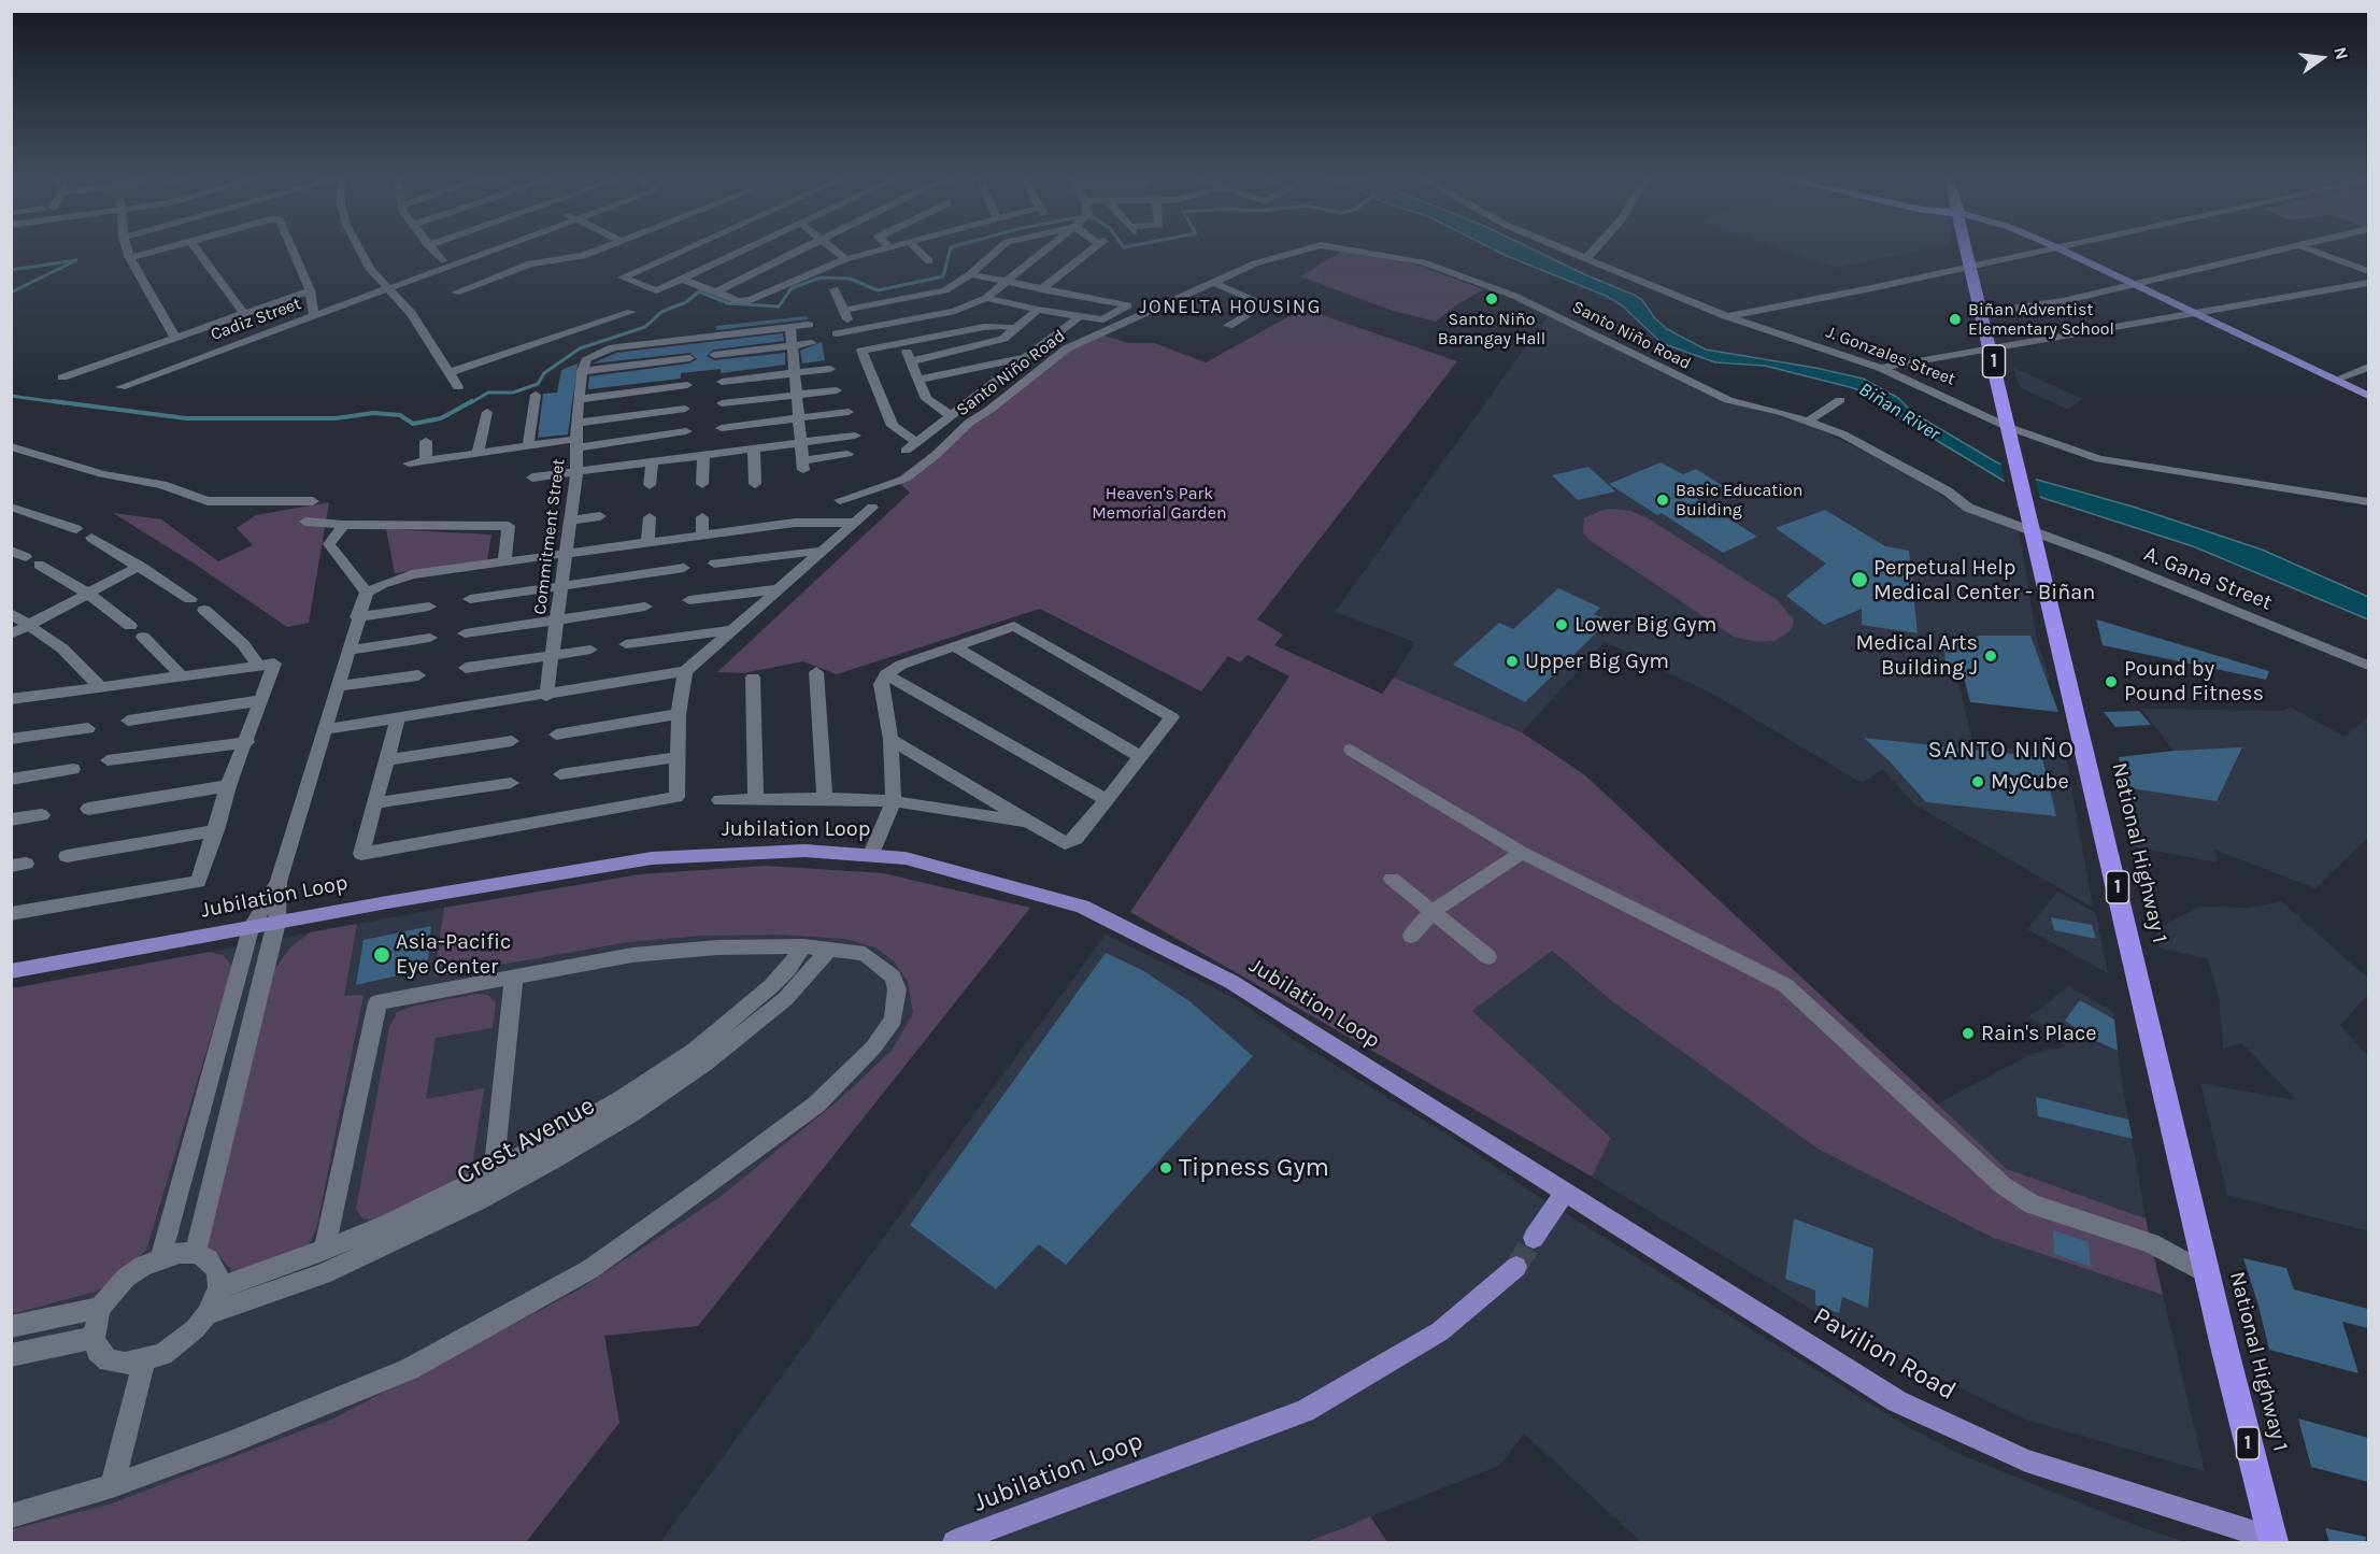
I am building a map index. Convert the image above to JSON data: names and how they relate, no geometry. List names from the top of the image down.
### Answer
{
  "streets": {
    "highway": ["1", "National Highway 1"],
    "main road": ["Jubilation Loop", "Pavilion Road"],
    "street": [
      "Cadiz Street",
      "Santo Niño Road",
      "J. Gonzales Street",
      "Commitment Street",
      "A. Gana Street",
      "Crest Avenue"
    ]
  },
  "crossings": [
    ["Santo Niño Road", "A. Gana Street"],
    ["Santo Niño Road", "National Highway 1"],
    ["J. Gonzales Street", "National Highway 1"],
    ["A. Gana Street", "National Highway 1"],
    ["Jubilation Loop", "Pavilion Road"],
    ["National Highway 1", "Pavilion Road"]
  ],
  "districts": ["JONELTA HOUSING", "SANTO NIÑO"],
  "water": ["Biñan River"],
  "parks": ["Heaven's Park Memorial Garden"],
  "places": [
    "Santo Niño Barangay Hall",
    "Biñan Adventist Elementary School",
    "Basic Education Building",
    "Perpetual Help Medical Center - Biñan",
    "Lower Big Gym",
    "Medical Arts Building J",
    "Upper Big Gym",
    "Pound by Pound Fitness",
    "MyCube",
    "Asia-Pacific Eye Center",
    "Rain's Place",
    "Tipness Gym"
  ],
  "north": "right"
}
